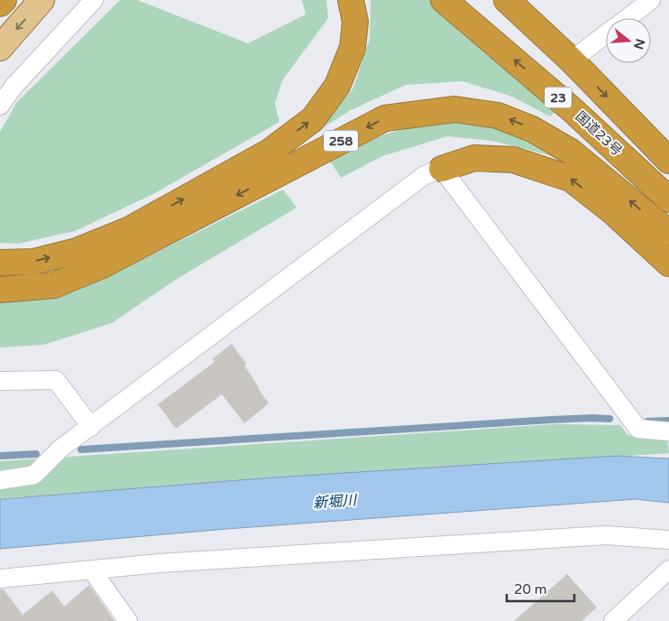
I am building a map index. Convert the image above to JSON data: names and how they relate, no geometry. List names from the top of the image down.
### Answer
{
  "streets": {
    "highway": ["23", "国道23号", "258"]
  },
  "water": ["新堀川"],
  "scale_bar": "20 m",
  "north": "right"
}
